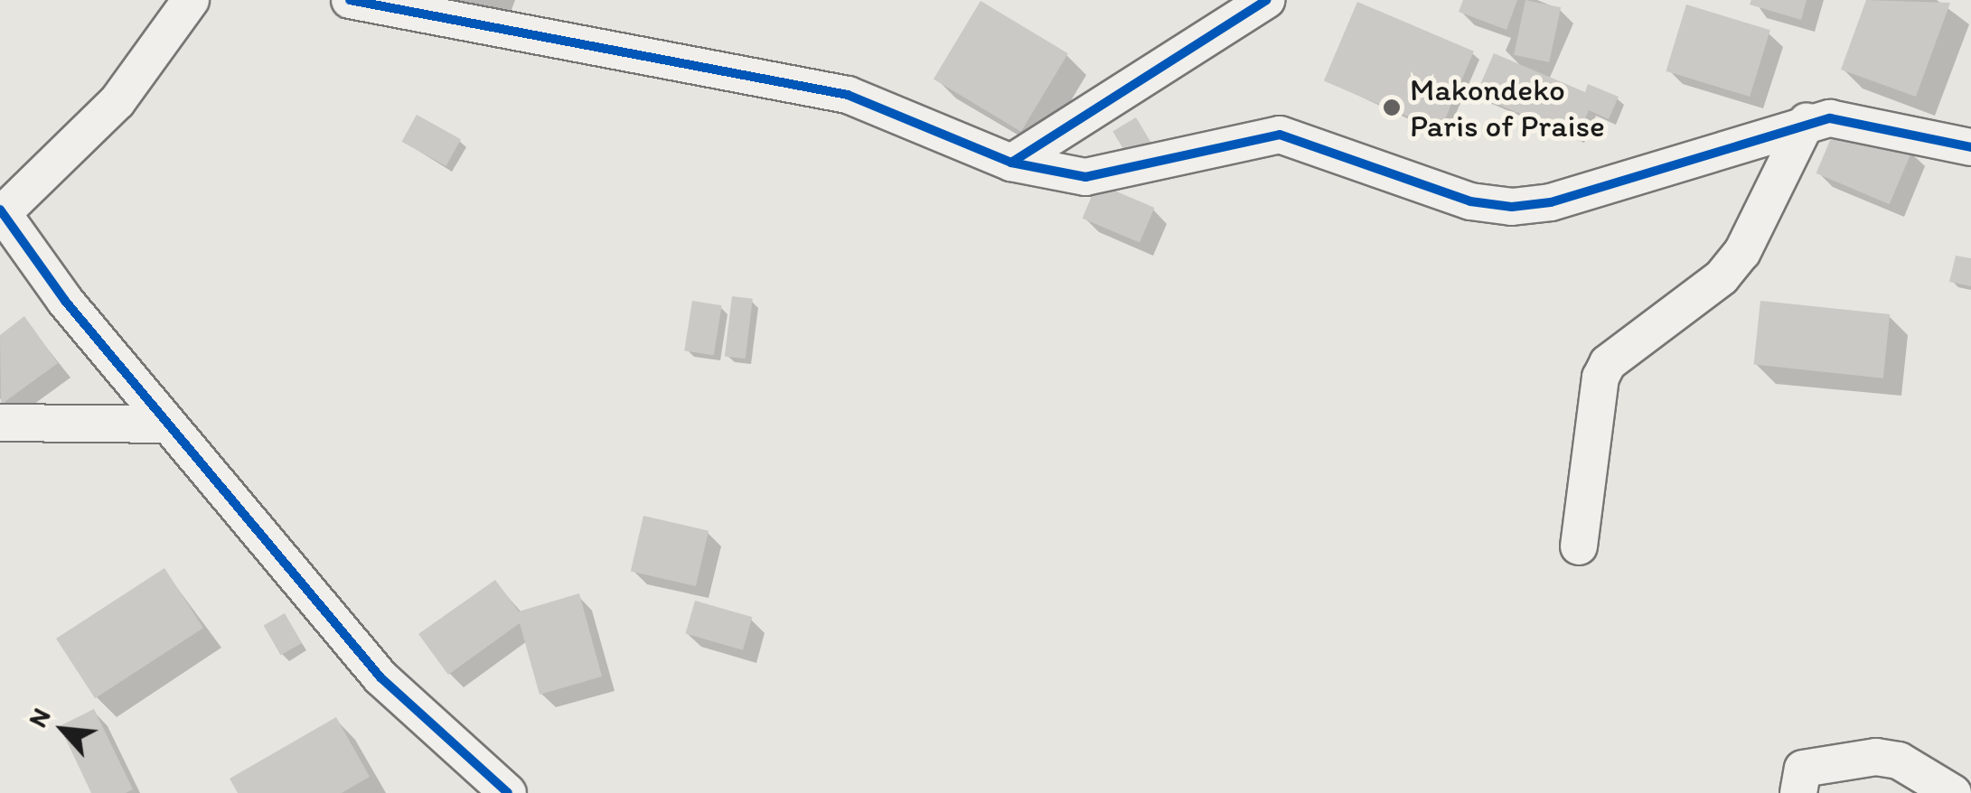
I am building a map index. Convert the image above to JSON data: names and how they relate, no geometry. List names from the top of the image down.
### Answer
{
  "places": ["Makondeko Paris of Praise"],
  "north": "top left"
}
